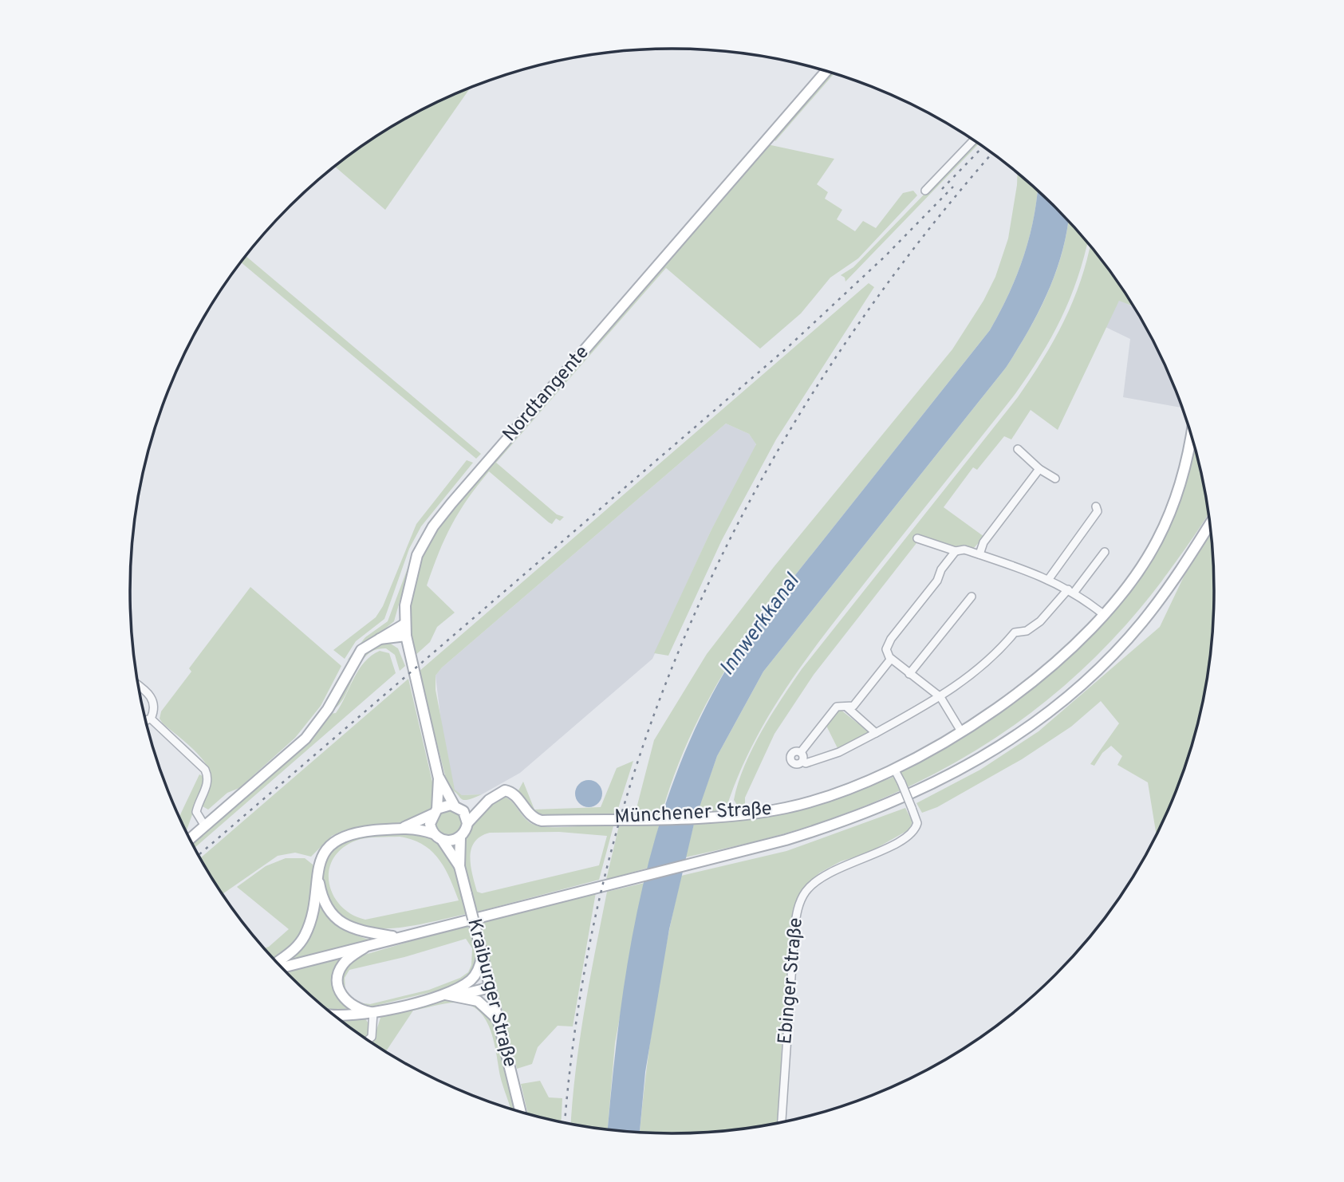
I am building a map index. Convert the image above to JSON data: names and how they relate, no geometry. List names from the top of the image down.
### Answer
{
  "streets": {
    "main road": ["Nordtangente", "Münchener Straße", "Kraiburger Straße"],
    "street": ["Ebinger Straße"]
  },
  "crossings": [
    ["Nordtangente", "Münchener Straße"],
    ["Nordtangente", "Kraiburger Straße"],
    ["Münchener Straße", "Ebinger Straße"],
    ["Münchener Straße", "Kraiburger Straße"]
  ],
  "water": ["Innwerkkanal"]
}
